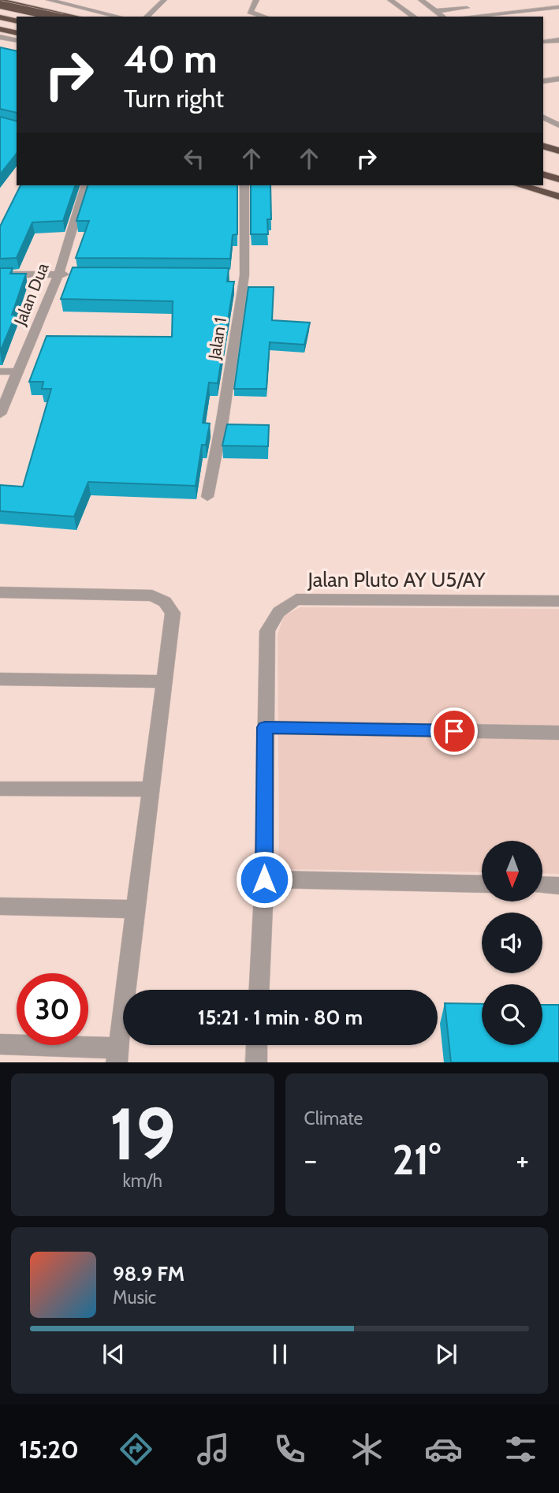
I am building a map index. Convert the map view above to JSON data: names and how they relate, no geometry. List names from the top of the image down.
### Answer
{
  "streets": {
    "street": ["Jalan Dua", "Jalan 1", "Jalan Pluto AY U5/AY"]
  },
  "north": "bottom",
  "page": {
    "turn": ["40 m", "Turn right"],
    "limit": "30",
    "trip": "15:21 · 1 min · 80 m",
    "tile": [
      ["19", "km/h"],
      "Climate"
    ],
    "heat": ["−", "21°", "+"],
    "song": ["98.9 FM", "Music"],
    "tabs": "15:20"
  }
}
